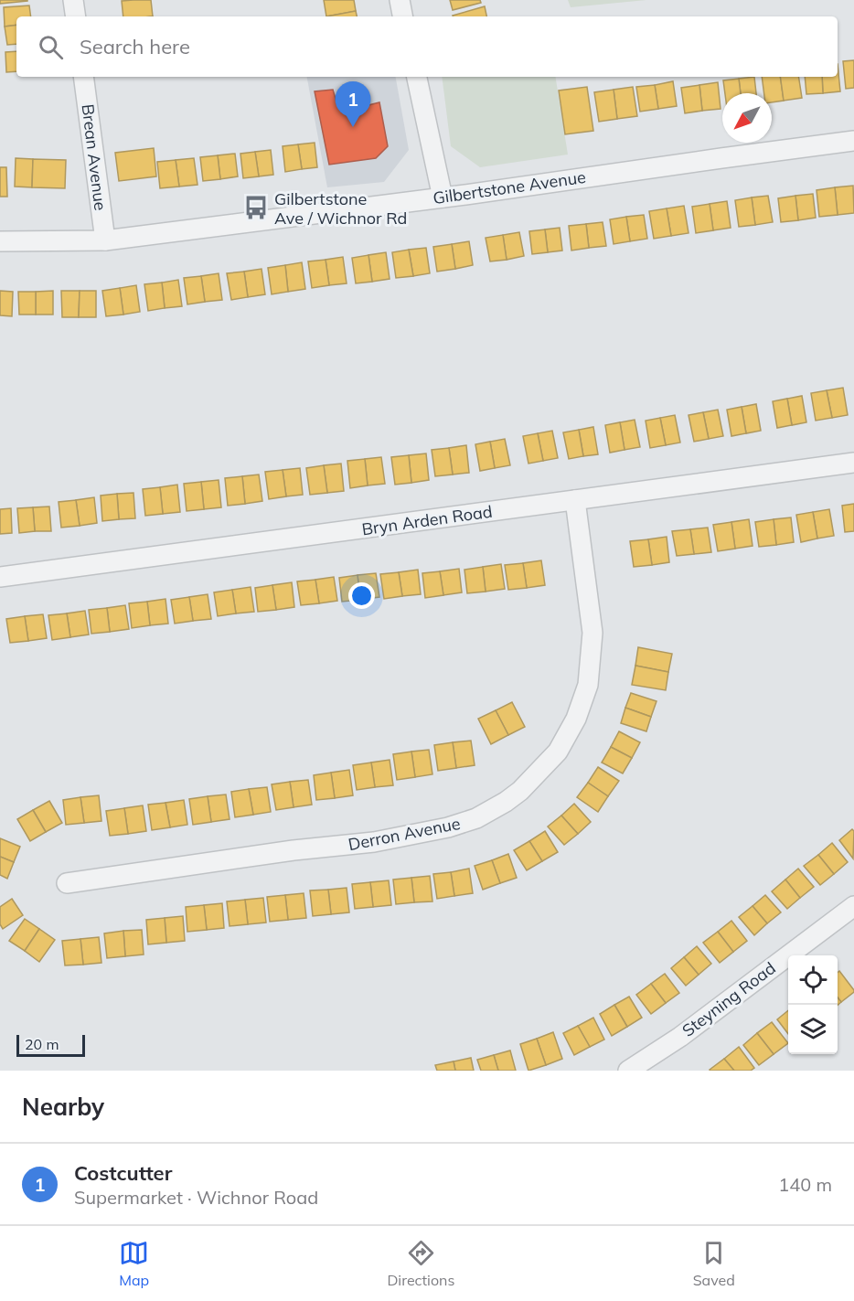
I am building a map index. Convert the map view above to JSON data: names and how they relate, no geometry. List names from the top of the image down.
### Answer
{
  "streets": {
    "street": [
      "Brean Avenue",
      "Gilbertstone Avenue",
      "Bryn Arden Road",
      "Derron Avenue",
      "Steyning Road"
    ]
  },
  "crossings": [
    ["Brean Avenue", "Gilbertstone Avenue"],
    ["Bryn Arden Road", "Derron Avenue"]
  ],
  "places": {
    "bus stop": ["Gilbertstone Ave / Wichnor Rd"]
  },
  "scale_bar": "20 m",
  "north": "bottom left",
  "page": {
    "search": "Search here",
    "pins": "1",
    "scale": "20 m",
    "heading": "Nearby",
    "list": [
      {
        "mark": "1",
        "name": "Costcutter",
        "note": "Supermarket · Wichnor Road",
        "value": "140 m"
      }
    ],
    "nav": ["Map", "Directions", "Saved"]
  }
}
